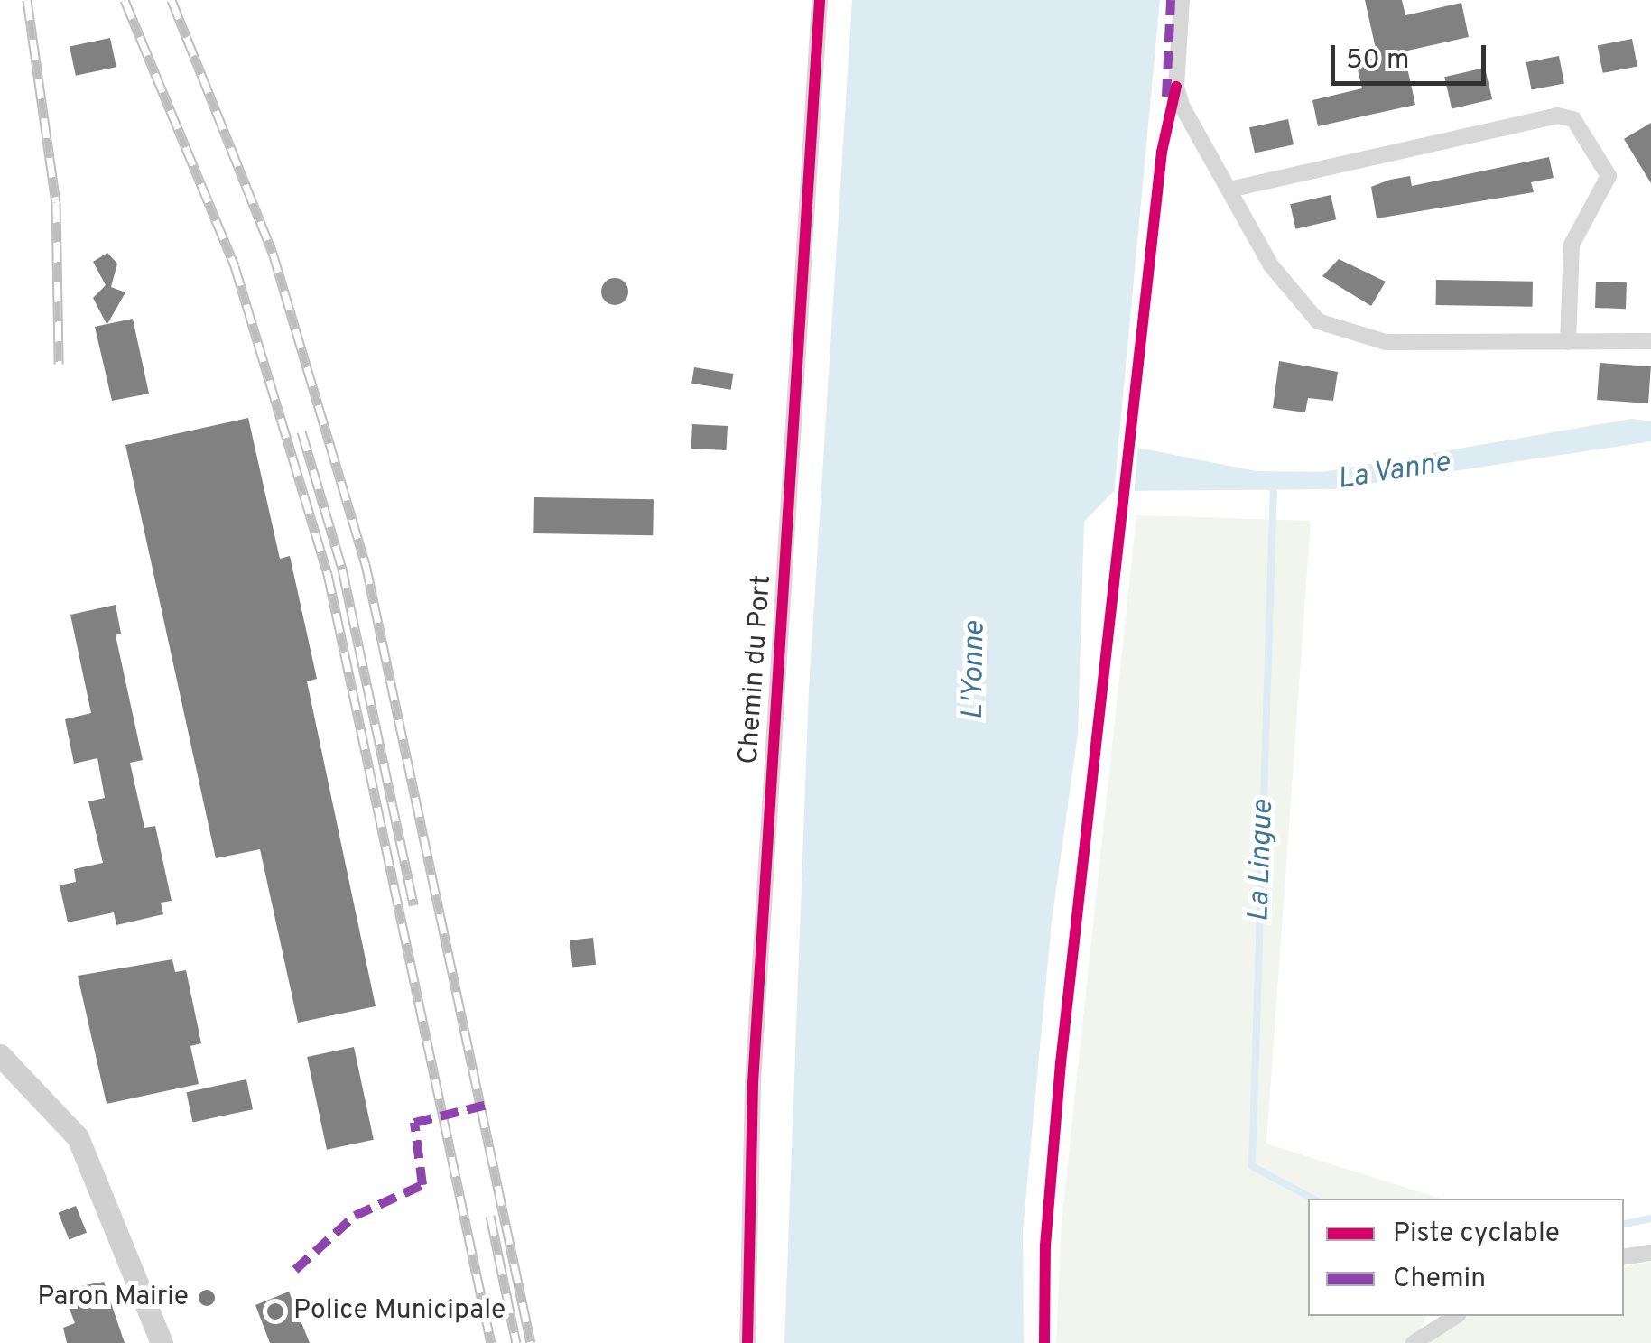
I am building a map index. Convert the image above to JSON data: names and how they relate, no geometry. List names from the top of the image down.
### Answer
{
  "streets": {
    "street": ["Chemin du Port"]
  },
  "water": ["La Vanne", "L'Yonne", "La Lingue"],
  "places": ["Paron Mairie", "Police Municipale"],
  "legend": ["Piste cyclable", "Chemin"],
  "scale_bar": "50 m"
}
